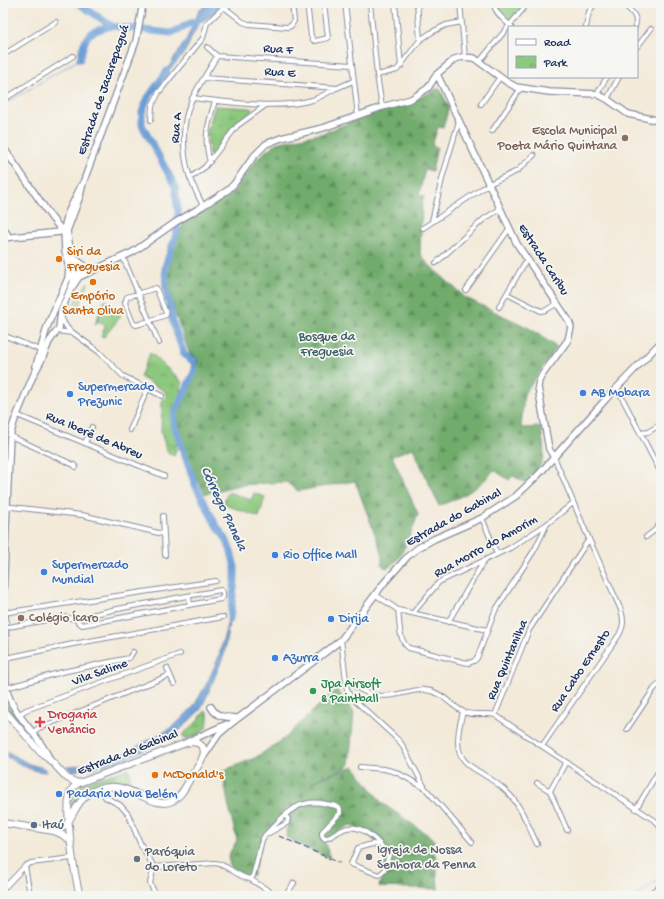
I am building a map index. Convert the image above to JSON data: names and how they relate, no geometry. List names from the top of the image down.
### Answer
{
  "streets": {
    "main road": ["Estrada de Jacarepaguá", "Estrada Caribu", "Estrada do Gabinal"],
    "street": [
      "Rua F",
      "Rua E",
      "Rua A",
      "Rua Iberê de Abreu",
      "Rua Morro do Amorim",
      "Rua Quintanilha",
      "Rua Cabo Ernesto",
      "Vila Salime"
    ]
  },
  "crossings": [
    ["Rua F", "Rua A"],
    ["Rua E", "Rua A"],
    ["Estrada de Jacarepaguá", "Rua Iberê de Abreu"],
    ["Estrada Caribu", "Estrada do Gabinal"],
    ["Rua Quintanilha", "Rua Cabo Ernesto"]
  ],
  "water": ["Córrego Panela"],
  "parks": ["Bosque da Freguesia"],
  "places": {
    "other": [
      "Escola Municipal Poeta Mário Quintana",
      "Siri da Freguesia",
      "Empório Santa Oliva",
      "AB Mobara",
      "Supermercado Prezunic",
      "Rio Office Mall",
      "Supermercado Mundial",
      "Colégio Ícaro",
      "Dirija",
      "Azurra",
      "Jpa Airsoft & Paintball",
      "McDonald's",
      "Padaria Nova Belém",
      "Itaú",
      "Igreja de Nossa Senhora da Penna",
      "Paróquia do Loreto"
    ],
    "health": ["Drogaria Venâncio"]
  },
  "legend": ["Road", "Park"]
}
